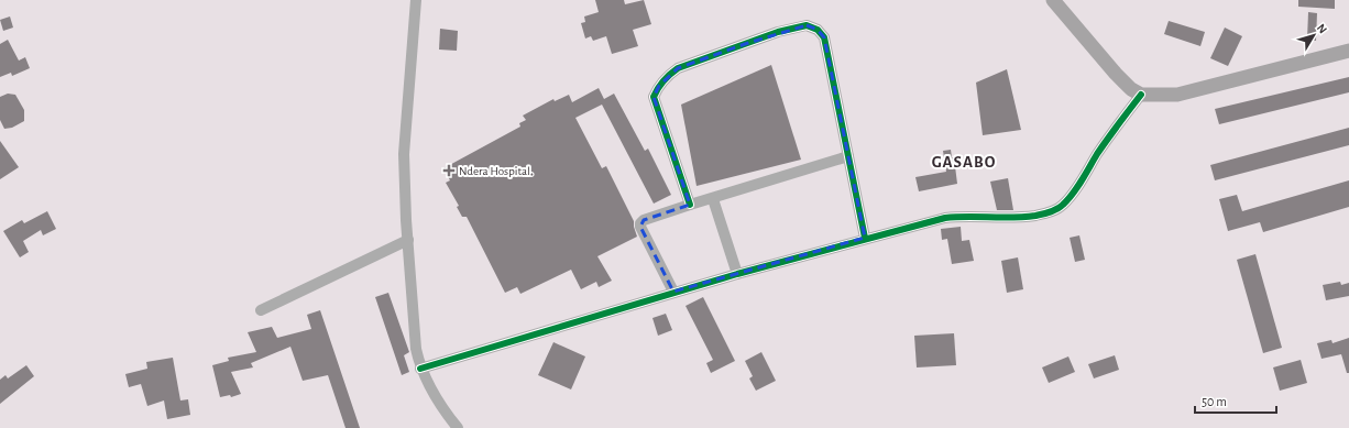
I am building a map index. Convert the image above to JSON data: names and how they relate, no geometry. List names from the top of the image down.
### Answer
{
  "districts": ["GASABO"],
  "places": {
    "health": ["Ndera Hospital."]
  },
  "scale_bar": "50 m",
  "north": "top right"
}
